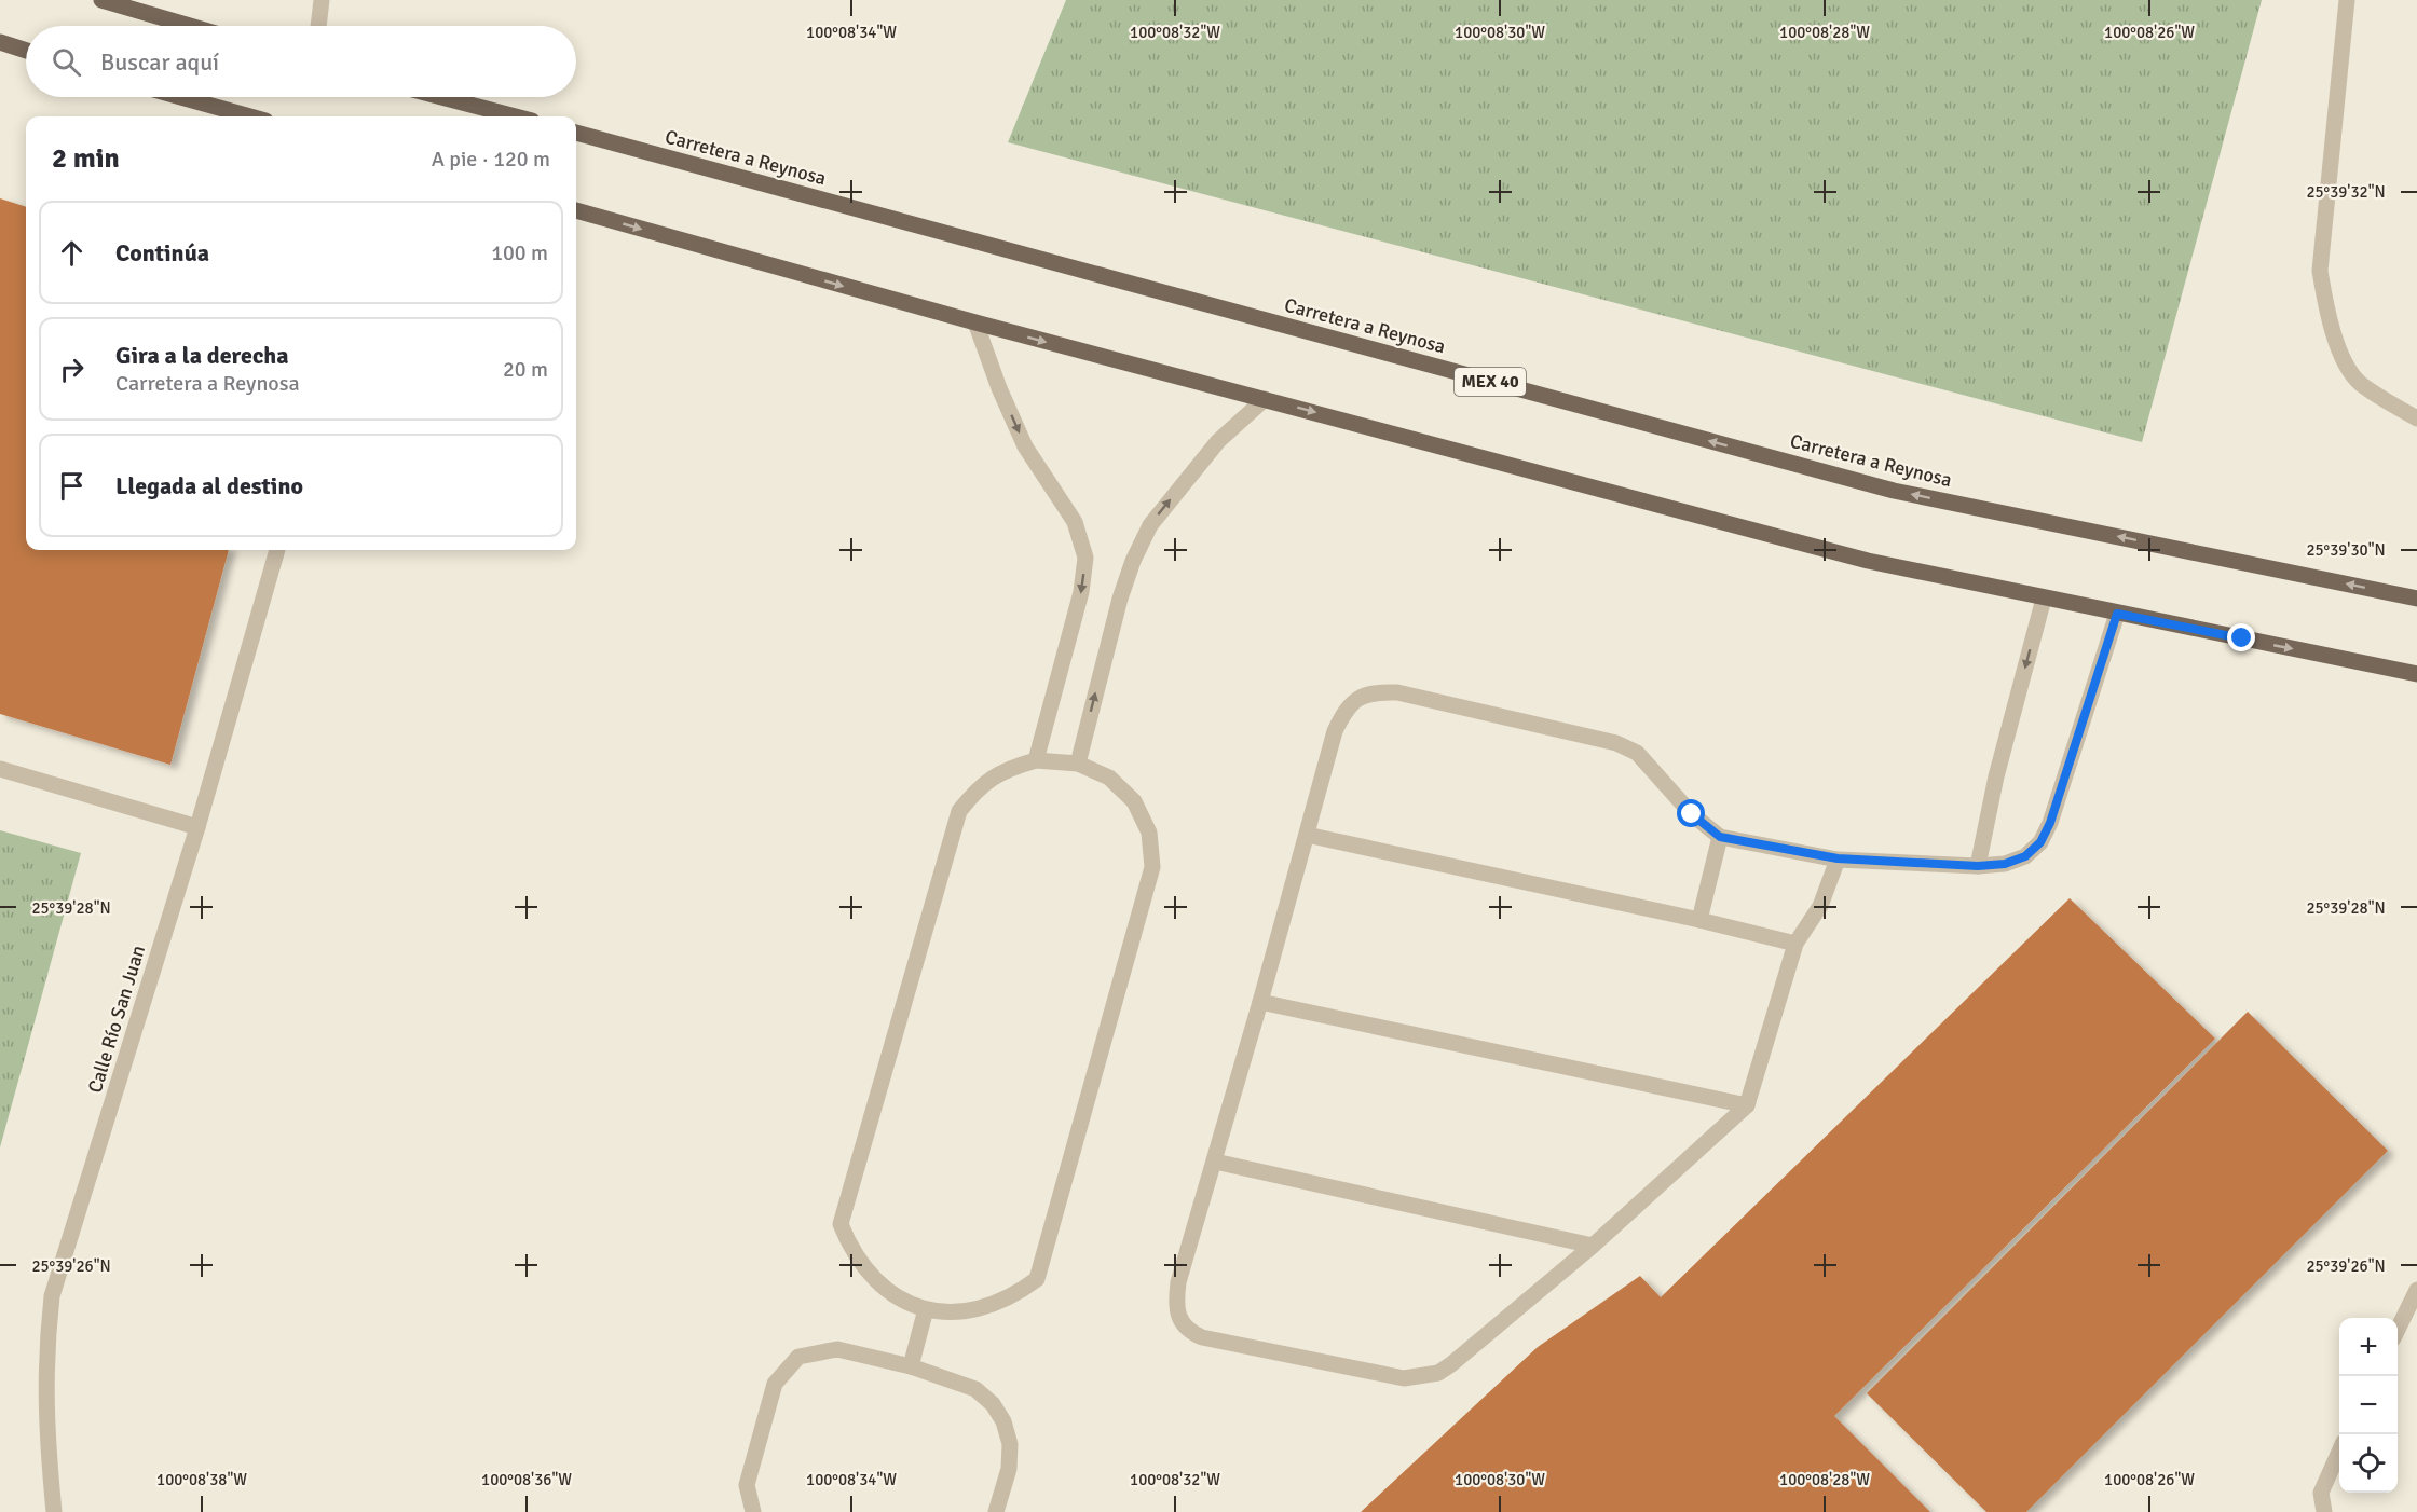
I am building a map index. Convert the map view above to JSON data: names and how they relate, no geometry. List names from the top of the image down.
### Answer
{
  "streets": {
    "main road": ["Carretera a Reynosa", "MEX 40"],
    "street": ["Calle Río San Juan"]
  },
  "page": {
    "search": "Buscar aquí",
    "heading": ["2 min", "A pie · 120 m"],
    "list": [
      ["Continúa", "100 m"],
      ["Gira a la derecha", "Carretera a Reynosa", "20 m"],
      "Llegada al destino"
    ],
    "map_buttons": ["+", "−"]
  },
  "coordinates": [
    "100°08'34\"W",
    "100°08'32\"W",
    "100°08'30\"W",
    "100°08'28\"W",
    "100°08'26\"W",
    "25°39'32\"N",
    "25°39'30\"N",
    "25°39'28\"N",
    "25°39'26\"N",
    "100°08'38\"W",
    "100°08'36\"W"
  ]
}
